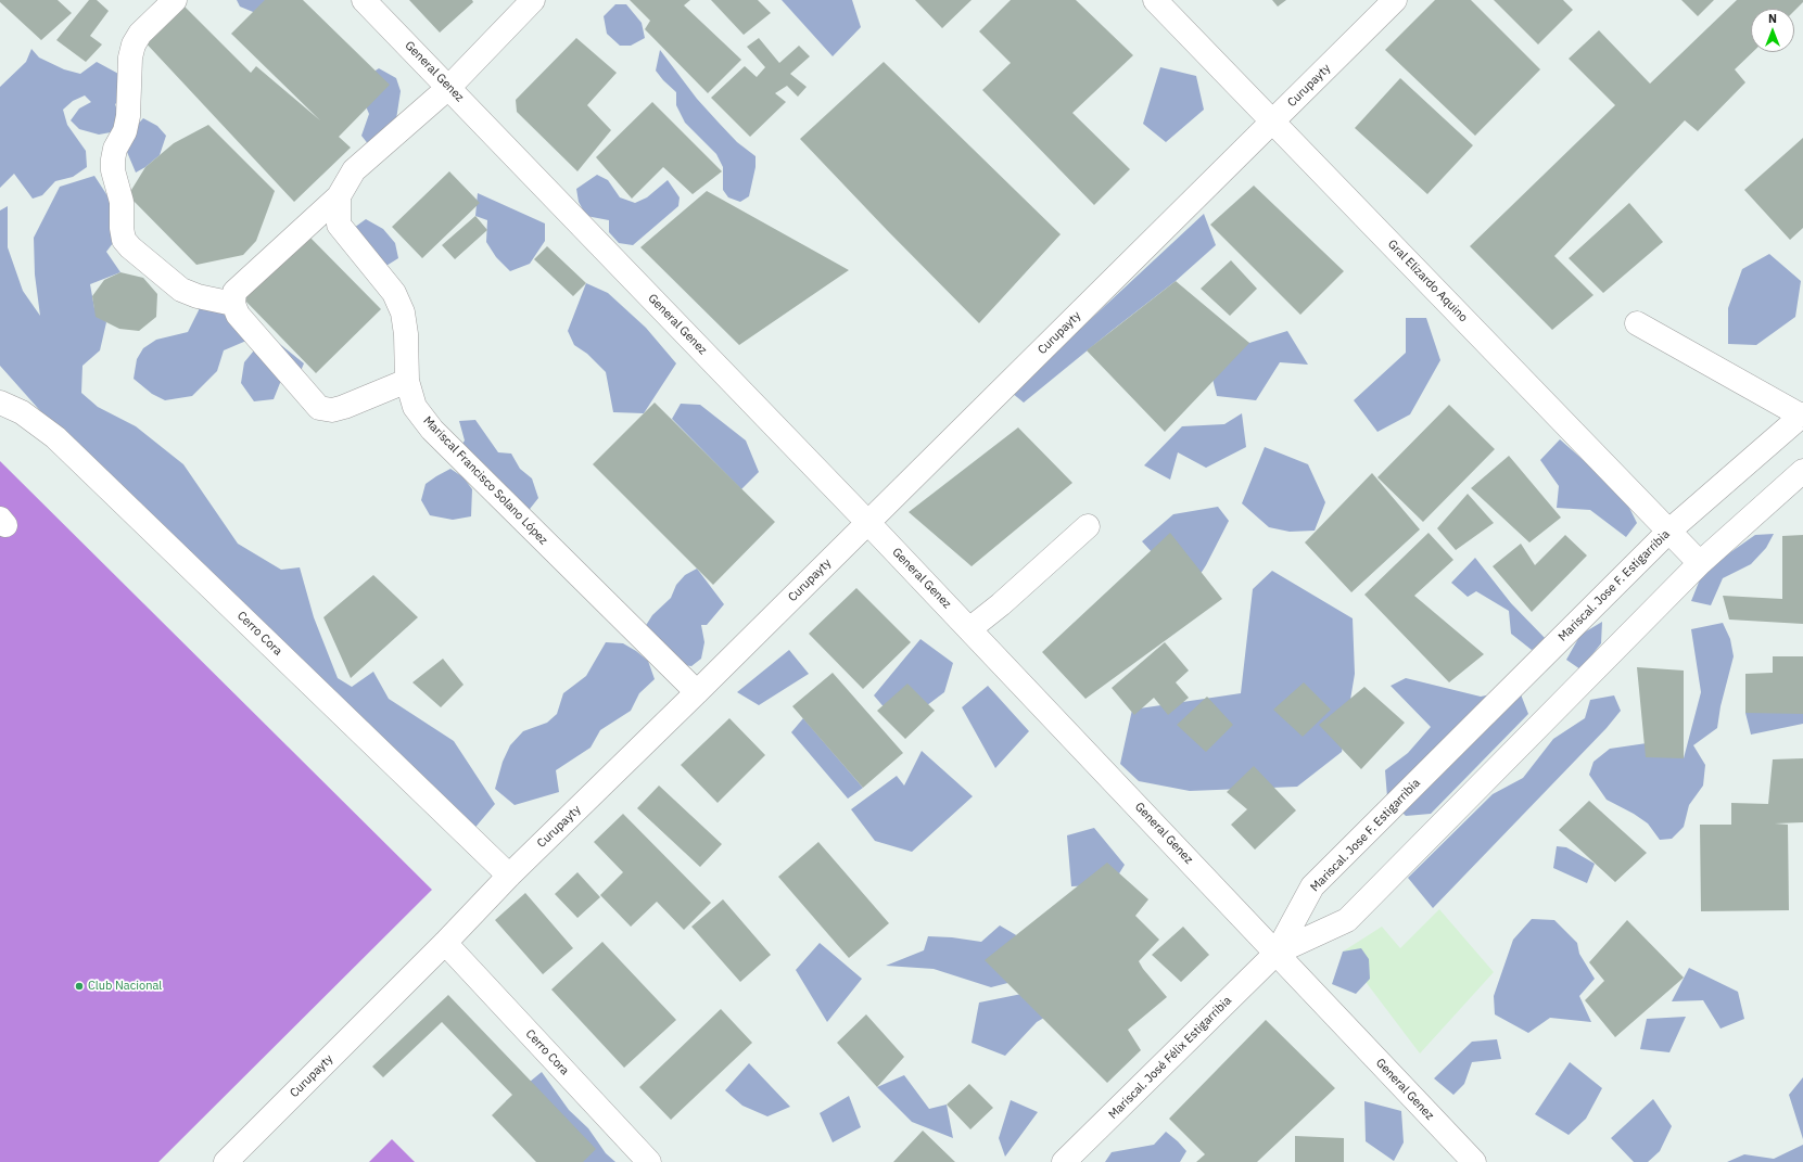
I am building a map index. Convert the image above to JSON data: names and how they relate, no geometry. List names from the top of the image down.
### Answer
{
  "streets": {
    "street": [
      "General Genez",
      "Curupayty",
      "Gral Elizardo Aquino",
      "Mariscal Francisco Solano López",
      "Mariscal. Jose F. Estigarribia",
      "Cerro Cora",
      "Mariscal. José Félix Estigarribia"
    ]
  },
  "crossings": [
    ["General Genez", "Curupayty"],
    ["General Genez", "Mariscal. Jose F. Estigarribia"],
    ["General Genez", "Mariscal. José Félix Estigarribia"],
    ["Curupayty", "Gral Elizardo Aquino"],
    ["Curupayty", "Mariscal Francisco Solano López"],
    ["Curupayty", "Cerro Cora"],
    ["Gral Elizardo Aquino", "Mariscal. Jose F. Estigarribia"],
    ["Mariscal. Jose F. Estigarribia", "Mariscal. José Félix Estigarribia"]
  ],
  "places": ["Club Nacional"],
  "north": "top"
}
